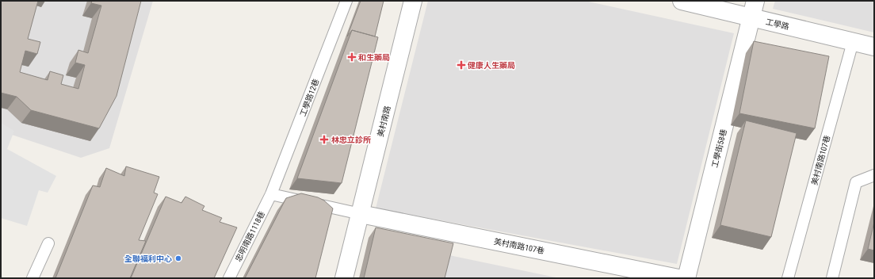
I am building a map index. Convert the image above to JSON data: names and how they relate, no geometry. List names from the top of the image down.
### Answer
{
  "streets": {
    "street": [
      "工學路",
      "美村南路",
      "工學街58巷",
      "美村南路107巷"
    ],
    "lane": ["工學路12巷", "忠明南路1118巷"]
  },
  "crossings": [
    ["工學路", "工學街58巷"],
    ["工學路", "美村南路107巷"],
    ["工學路12巷", "忠明南路1118巷"],
    ["美村南路", "美村南路107巷"]
  ],
  "places": {
    "health": ["和生藥局", "健康人生藥局", "林忠立診所"],
    "other": ["全聯福利中心"]
  }
}
